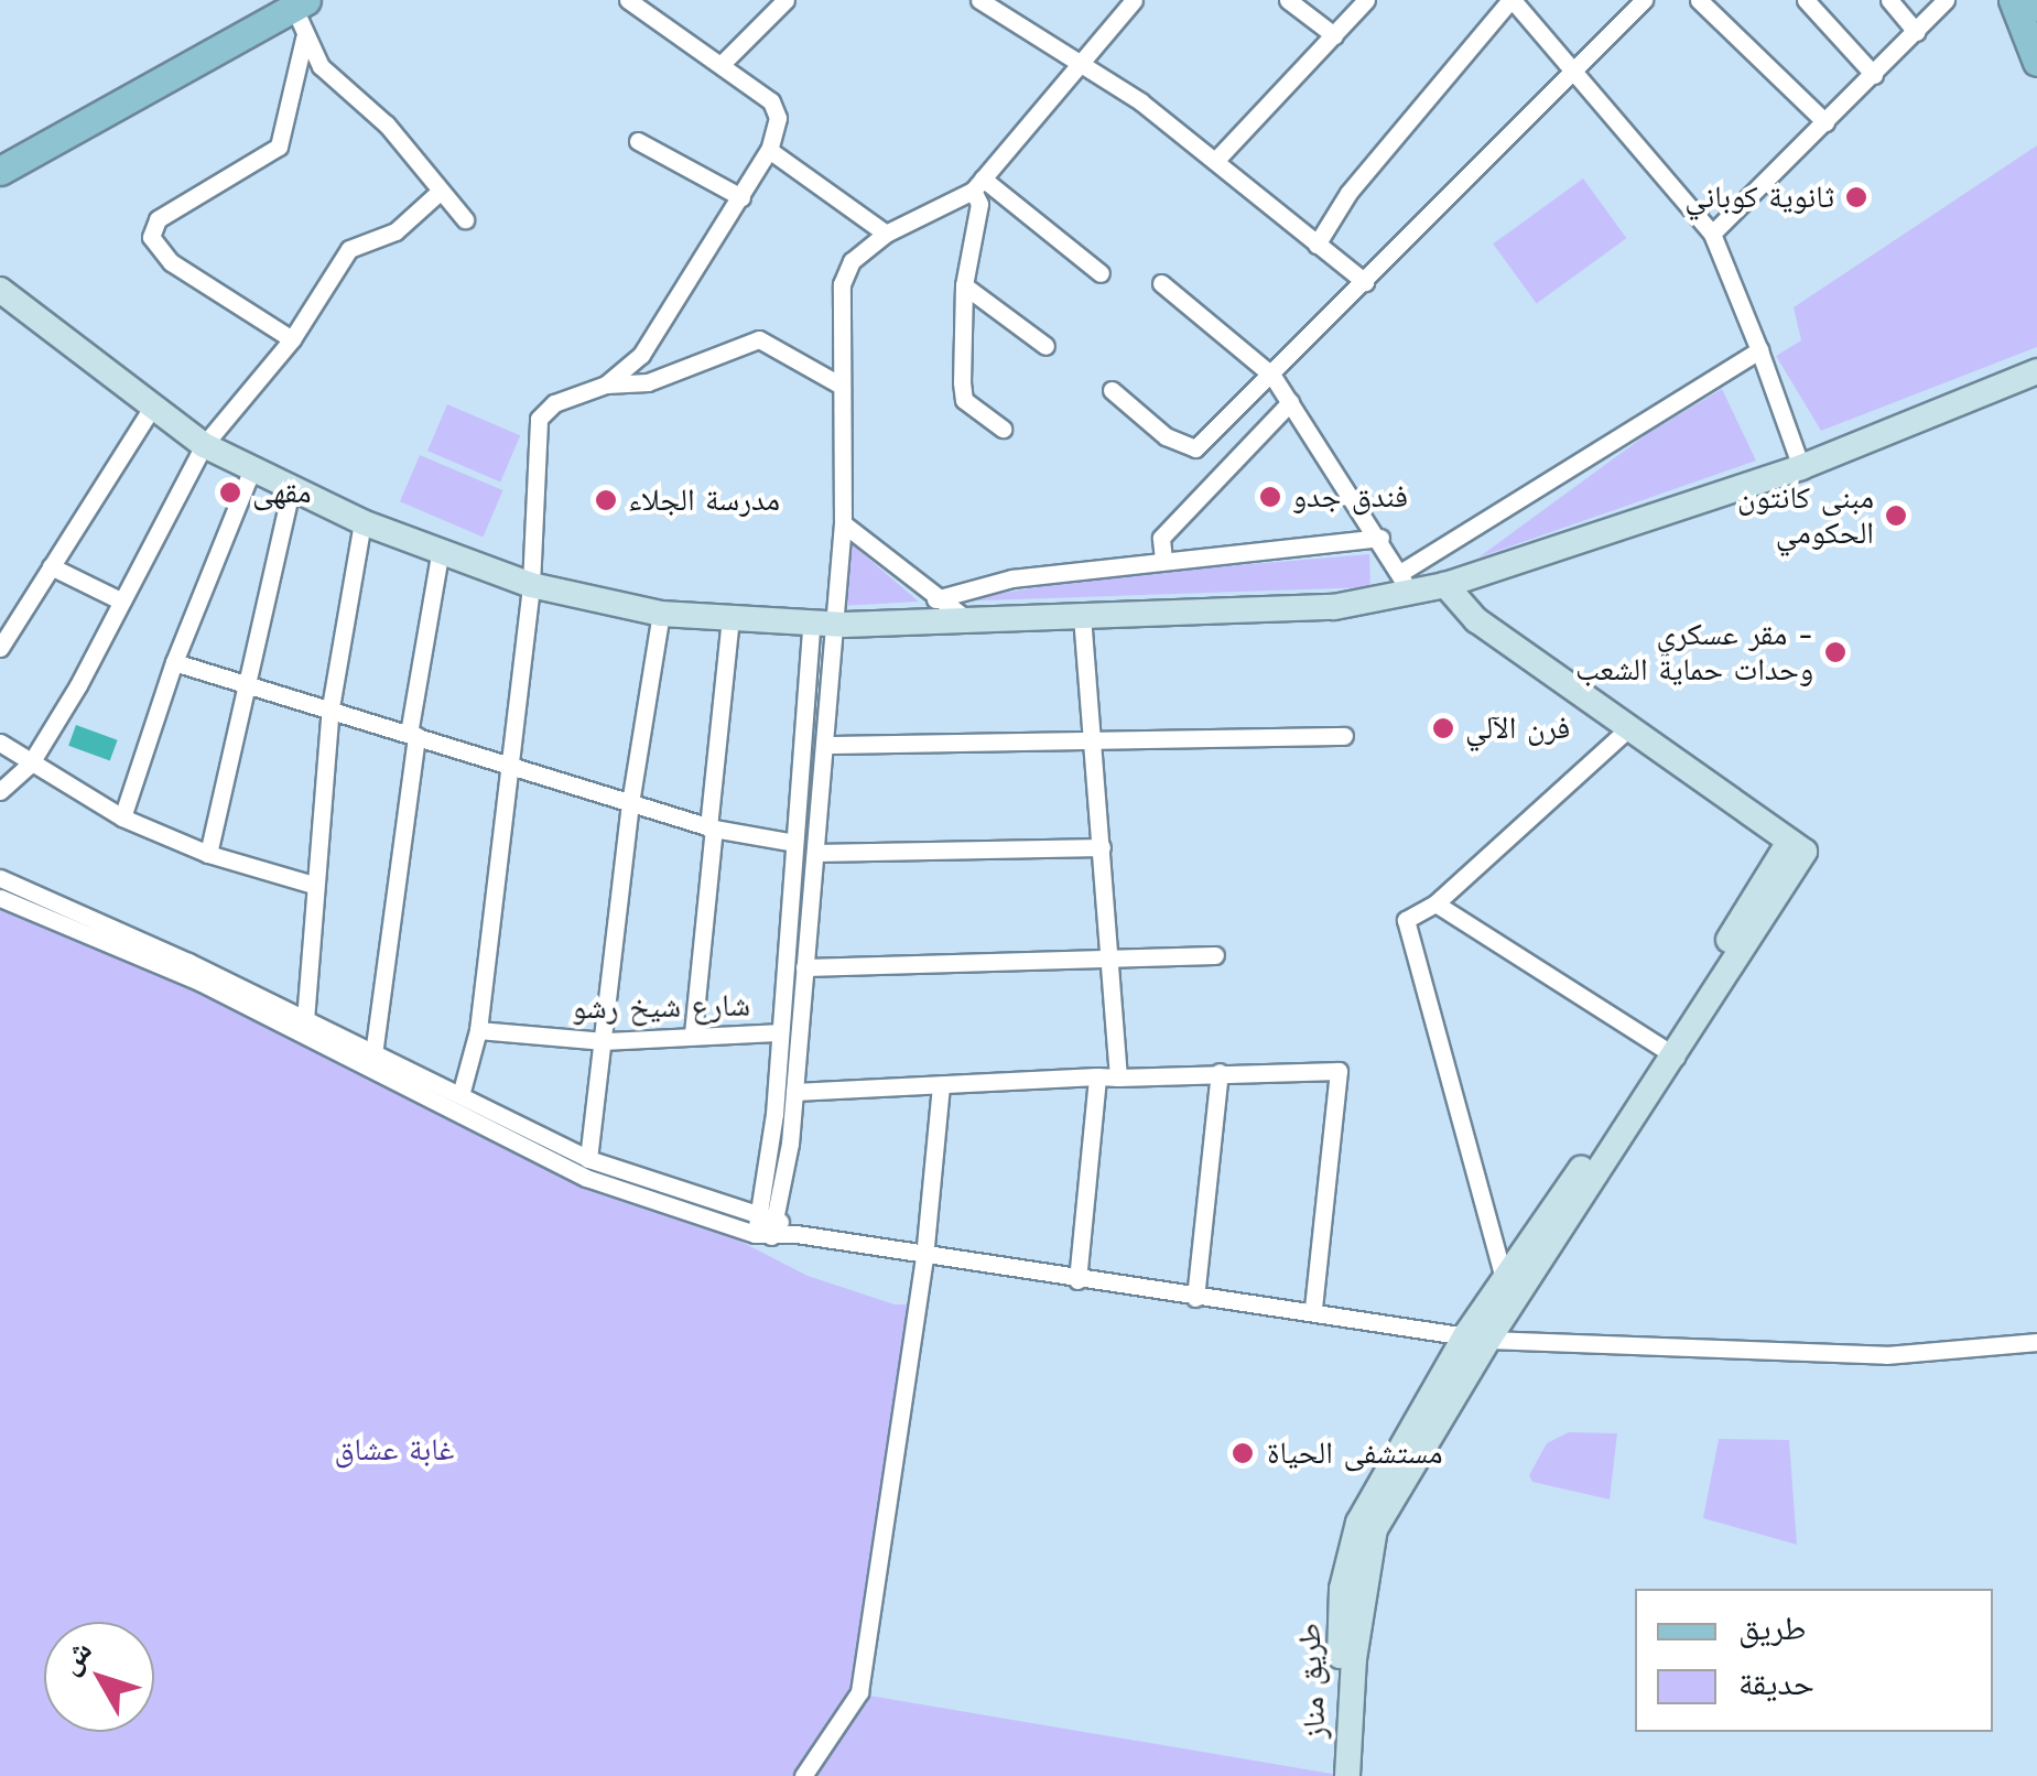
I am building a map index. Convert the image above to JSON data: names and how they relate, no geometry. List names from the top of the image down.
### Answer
{
  "streets": {
    "main road": ["طريق مناز"],
    "street": ["شارع شيخ رشو"]
  },
  "parks": ["غابة عشاق"],
  "places": [
    "ثانوية كوباني",
    "مقهى",
    "فندق جدو",
    "مدرسة الجلاء",
    "مبنى كانتون الحكومي",
    "مقر عسكري - وحدات حماية الشعب",
    "فرن الآلي",
    "مستشفى الحياة"
  ],
  "legend": ["طريق", "حديقة"],
  "north": "top left"
}
